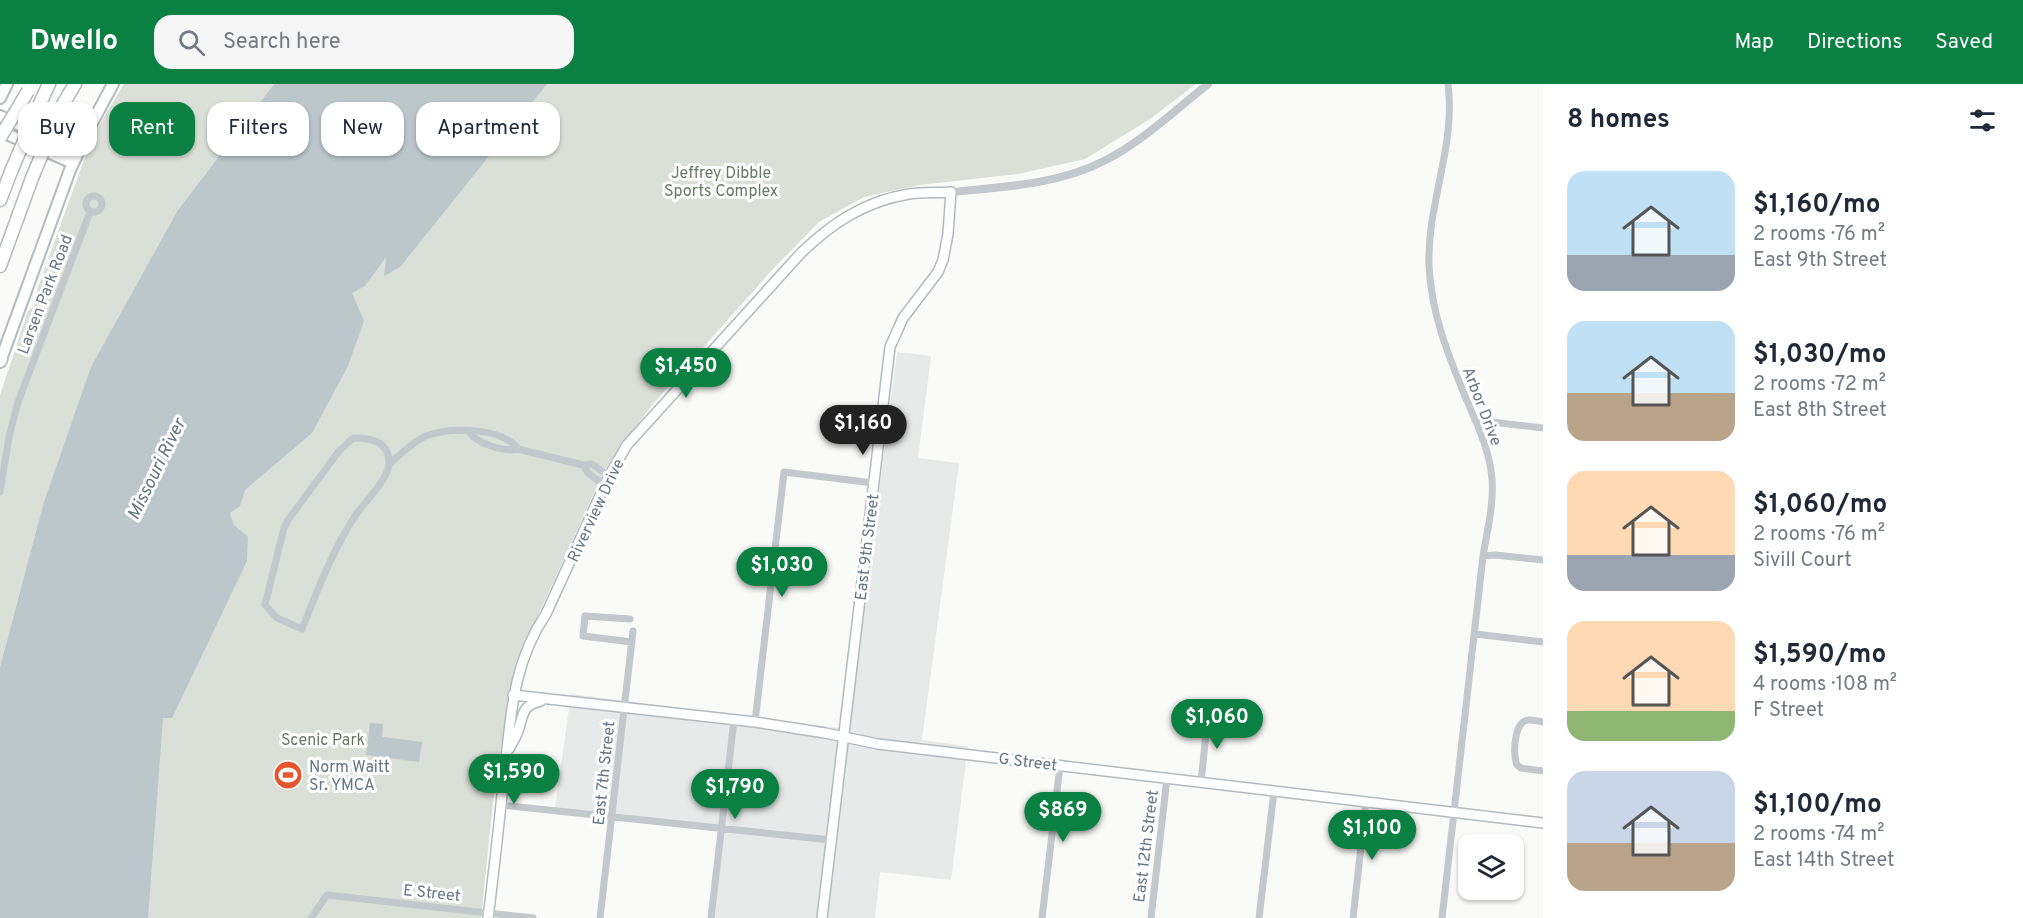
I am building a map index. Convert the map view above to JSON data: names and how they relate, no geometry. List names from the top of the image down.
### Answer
{
  "streets": {
    "main road": ["Riverview Drive", "East 9th Street", "G Street"],
    "street": [
      "Larsen Park Road",
      "Arbor Drive",
      "East 7th Street",
      "East 12th Street",
      "E Street"
    ]
  },
  "crossings": [
    ["Arbor Drive", "G Street"],
    ["Riverview Drive", "East 9th Street"],
    ["Riverview Drive", "G Street"],
    ["Riverview Drive", "E Street"],
    ["East 9th Street", "G Street"],
    ["G Street", "East 7th Street"],
    ["G Street", "East 12th Street"]
  ],
  "water": ["Missouri River"],
  "parks": ["Jeffrey Dibble Sports Complex", "Scenic Park"],
  "places": {
    "sports": ["Norm Waitt Sr. YMCA"]
  },
  "page": {
    "header": "Dwello",
    "search": "Search here",
    "nav": ["Map", "Directions", "Saved"],
    "heading": "8 homes",
    "chip": [
      "Buy",
      "Rent",
      "Filters",
      "New",
      "Apartment"
    ],
    "list": [
      {
        "name": "$1,160/mo",
        "note": "2 rooms · 76 m² · East 9th Street"
      },
      {
        "name": "$1,030/mo",
        "note": "2 rooms · 72 m² · East 8th Street"
      },
      {
        "name": "$1,060/mo",
        "note": "2 rooms · 76 m² · Sivill Court"
      },
      {
        "name": "$1,590/mo",
        "note": "4 rooms · 108 m² · F Street"
      },
      {
        "name": "$1,100/mo",
        "note": "2 rooms · 74 m² · East 14th Street"
      }
    ],
    "price": [
      "$1,450",
      "$1,160",
      "$1,030",
      "$1,060",
      "$1,590",
      "$1,790",
      "$869",
      "$1,100"
    ]
  }
}
